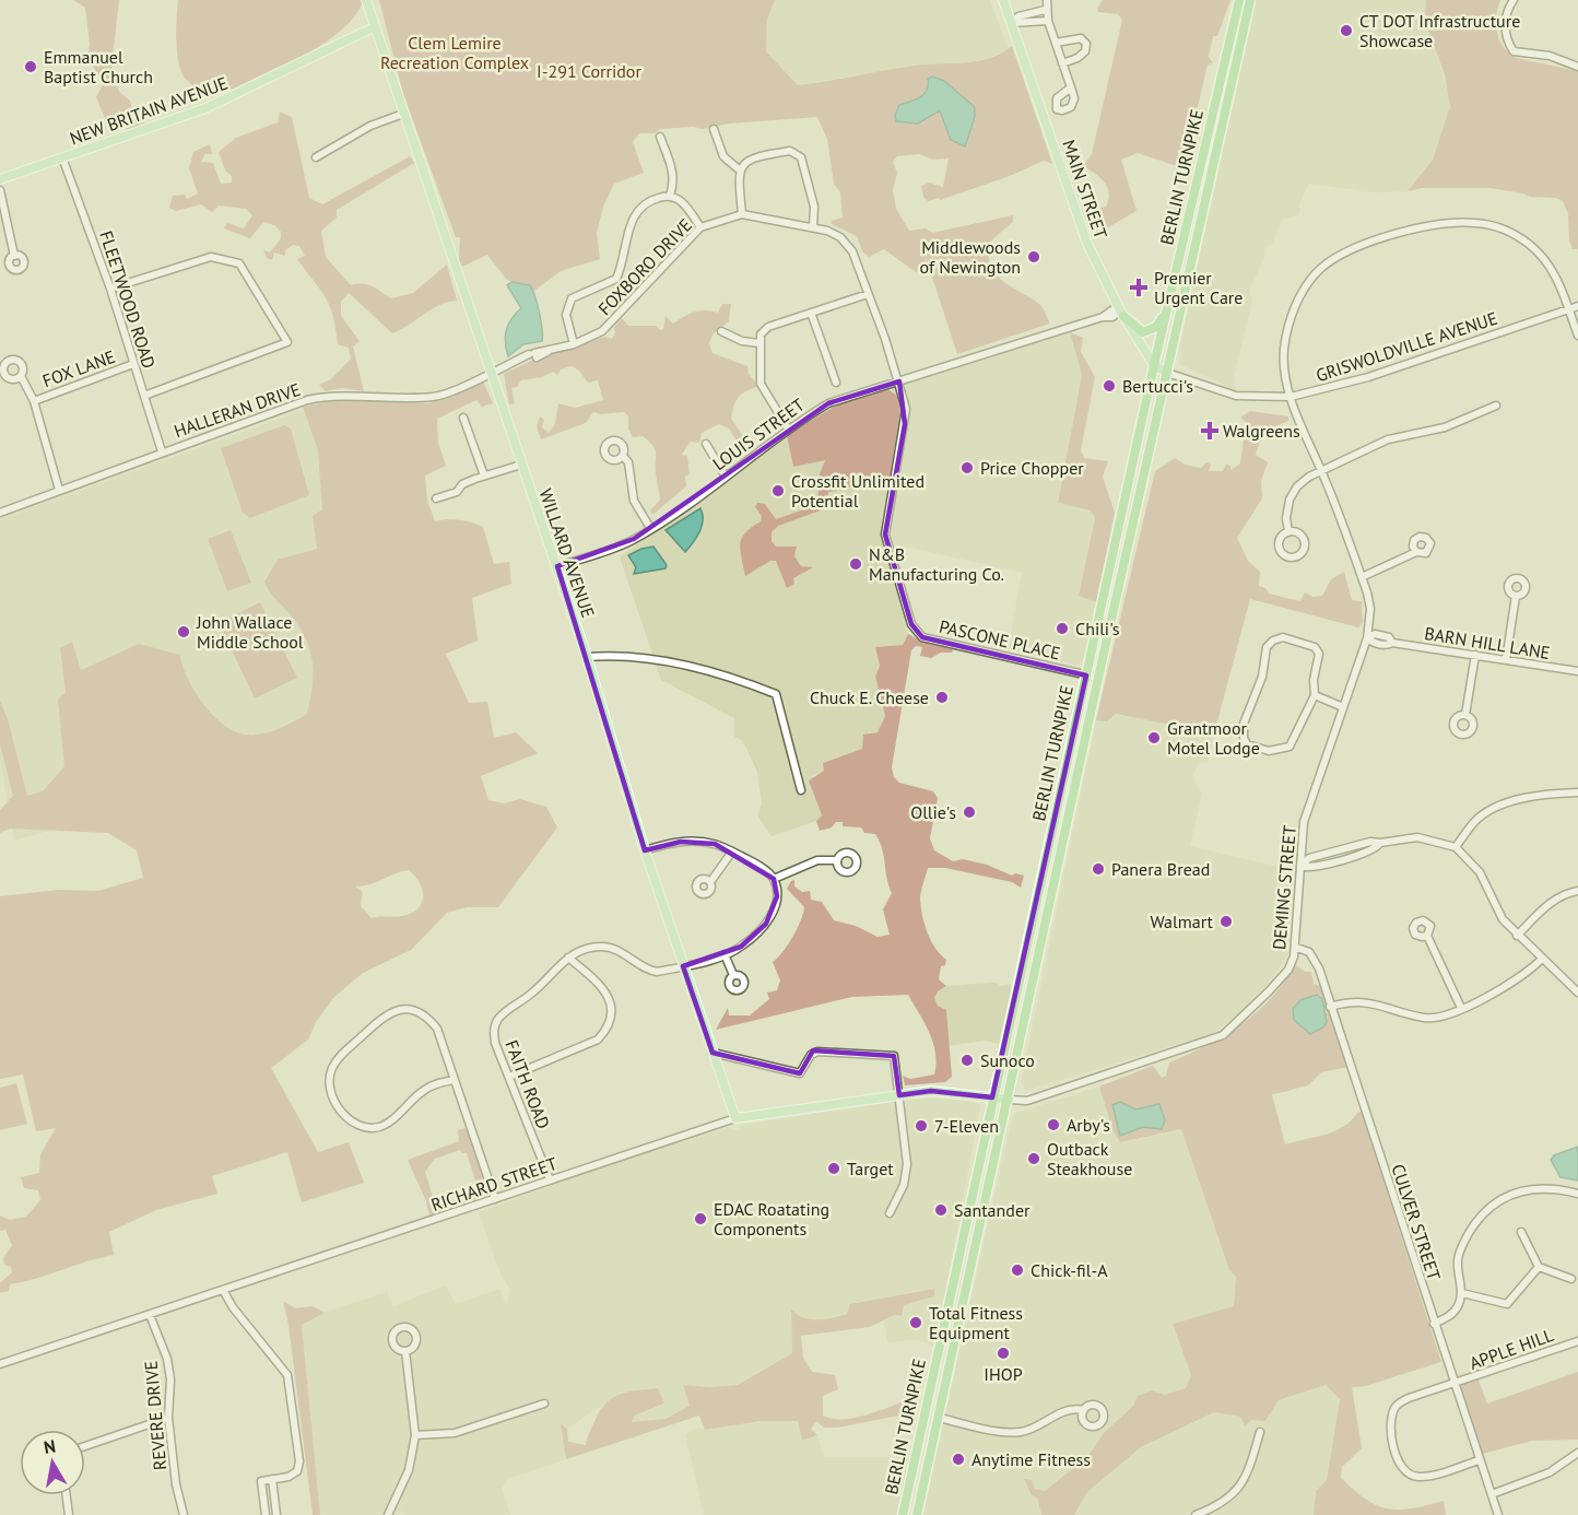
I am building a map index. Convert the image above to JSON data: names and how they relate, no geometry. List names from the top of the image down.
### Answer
{
  "streets": {
    "highway": ["BERLIN TURNPIKE"],
    "main road": [
      "NEW BRITAIN AVENUE",
      "MAIN STREET",
      "WILLARD AVENUE",
      "RICHARD STREET"
    ],
    "street": [
      "FOXBORO DRIVE",
      "FLEETWOOD ROAD",
      "GRISWOLDVILLE AVENUE",
      "FOX LANE",
      "HALLERAN DRIVE",
      "LOUIS STREET",
      "PASCONE PLACE",
      "BARN HILL LANE",
      "DEMING STREET",
      "FAITH ROAD",
      "CULVER STREET",
      "APPLE HILL",
      "REVERE DRIVE"
    ]
  },
  "crossings": [
    ["NEW BRITAIN AVENUE", "FLEETWOOD ROAD"],
    ["NEW BRITAIN AVENUE", "WILLARD AVENUE"],
    ["BERLIN TURNPIKE", "MAIN STREET"],
    ["BERLIN TURNPIKE", "GRISWOLDVILLE AVENUE"],
    ["BERLIN TURNPIKE", "PASCONE PLACE"],
    ["BERLIN TURNPIKE", "DEMING STREET"],
    ["BERLIN TURNPIKE", "RICHARD STREET"],
    ["MAIN STREET", "GRISWOLDVILLE AVENUE"],
    ["MAIN STREET", "LOUIS STREET"],
    ["FOXBORO DRIVE", "HALLERAN DRIVE"],
    ["FOXBORO DRIVE", "LOUIS STREET"],
    ["FOXBORO DRIVE", "WILLARD AVENUE"],
    ["FOXBORO DRIVE", "PASCONE PLACE"],
    ["FLEETWOOD ROAD", "FOX LANE"],
    ["FLEETWOOD ROAD", "HALLERAN DRIVE"],
    ["GRISWOLDVILLE AVENUE", "DEMING STREET"],
    ["HALLERAN DRIVE", "WILLARD AVENUE"],
    ["LOUIS STREET", "WILLARD AVENUE"],
    ["LOUIS STREET", "PASCONE PLACE"],
    ["WILLARD AVENUE", "FAITH ROAD"],
    ["WILLARD AVENUE", "RICHARD STREET"],
    ["BARN HILL LANE", "DEMING STREET"],
    ["DEMING STREET", "RICHARD STREET"],
    ["DEMING STREET", "CULVER STREET"],
    ["FAITH ROAD", "RICHARD STREET"],
    ["RICHARD STREET", "REVERE DRIVE"],
    ["CULVER STREET", "APPLE HILL"]
  ],
  "parks": ["Clem Lemire Recreation Complex", "I-291 Corridor"],
  "places": {
    "other": [
      "CT DOT Infrastructure Showcase",
      "Emmanuel Baptist Church",
      "Middlewoods of Newington",
      "Bertucci's",
      "Price Chopper",
      "Crossfit Unlimited Potential",
      "N&B Manufacturing Co.",
      "Chili's",
      "John Wallace Middle School",
      "Chuck E. Cheese",
      "Grantmoor Motel Lodge",
      "Ollie's",
      "Panera Bread",
      "Walmart",
      "Sunoco",
      "Arby's",
      "7-Eleven",
      "Outback Steakhouse",
      "Target",
      "Santander",
      "EDAC Roatating Components",
      "Chick-fil-A",
      "Total Fitness Equipment",
      "IHOP",
      "Anytime Fitness"
    ],
    "health": ["Premier Urgent Care", "Walgreens"]
  },
  "north": "top"
}
